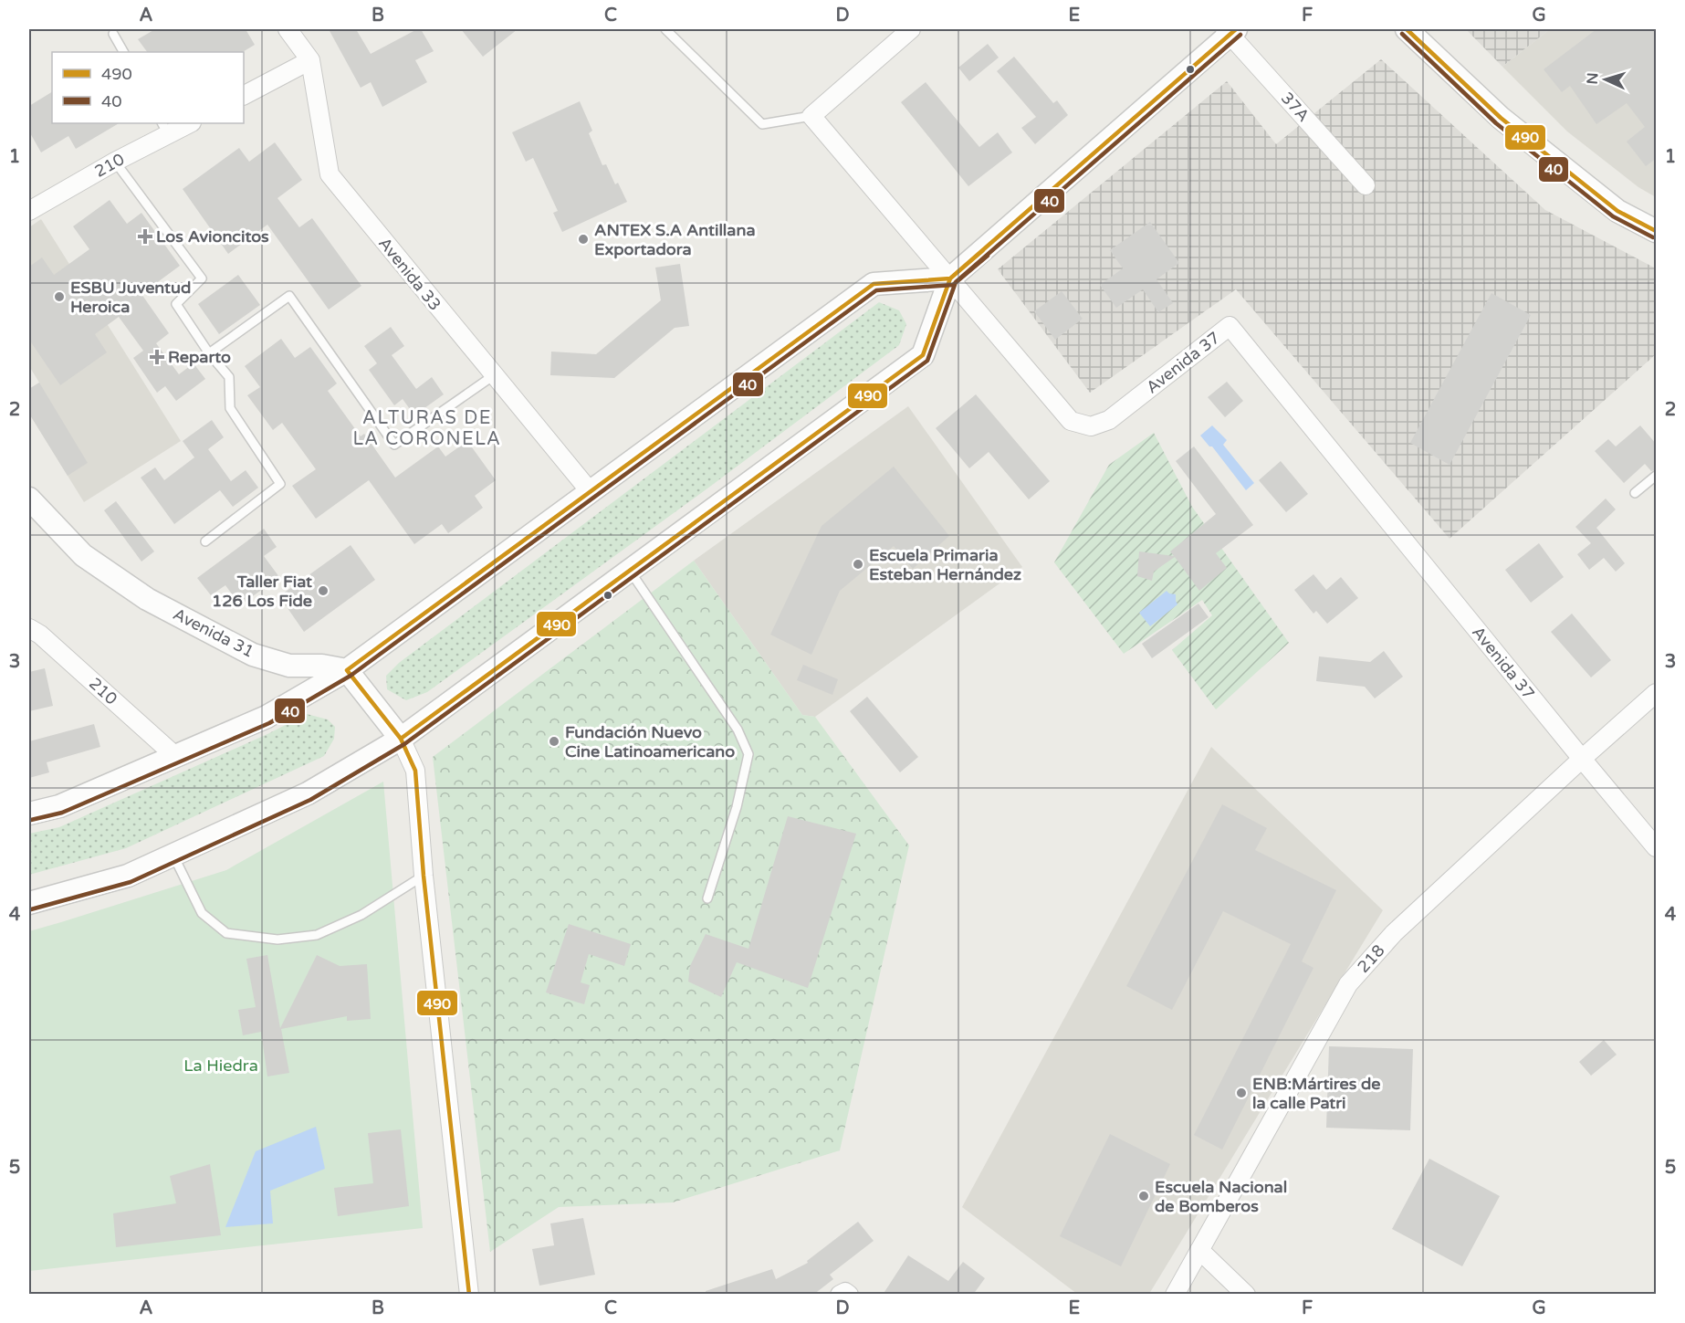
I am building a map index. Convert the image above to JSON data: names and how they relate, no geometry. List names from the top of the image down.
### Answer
{
  "streets": {
    "street": [
      "37A",
      "210",
      "Avenida 33",
      "Avenida 37",
      "Avenida 31",
      "218"
    ]
  },
  "crossings": [
    ["Avenida 37", "218"]
  ],
  "districts": ["ALTURAS DE LA CORONELA"],
  "parks": ["La Hiedra"],
  "places": {
    "health": ["Los Avioncitos", "Reparto"],
    "other": [
      "ANTEX S.A Antillana Exportadora",
      "ESBU Juventud Heroica",
      "Escuela Primaria Esteban Hernández",
      "Taller Fiat 126 Los Fide",
      "Fundación Nuevo Cine Latinoamericano",
      "ENB:Mártires de la calle Patri",
      "Escuela Nacional de Bomberos"
    ]
  },
  "lines": ["transit line 490", "transit line 40"],
  "legend": ["490", "40"],
  "north": "left",
  "grid": {
    "columns": [
      "A",
      "B",
      "C",
      "D",
      "E",
      "F",
      "G"
    ],
    "rows": [
      "1",
      "2",
      "3",
      "4",
      "5"
    ]
  }
}
